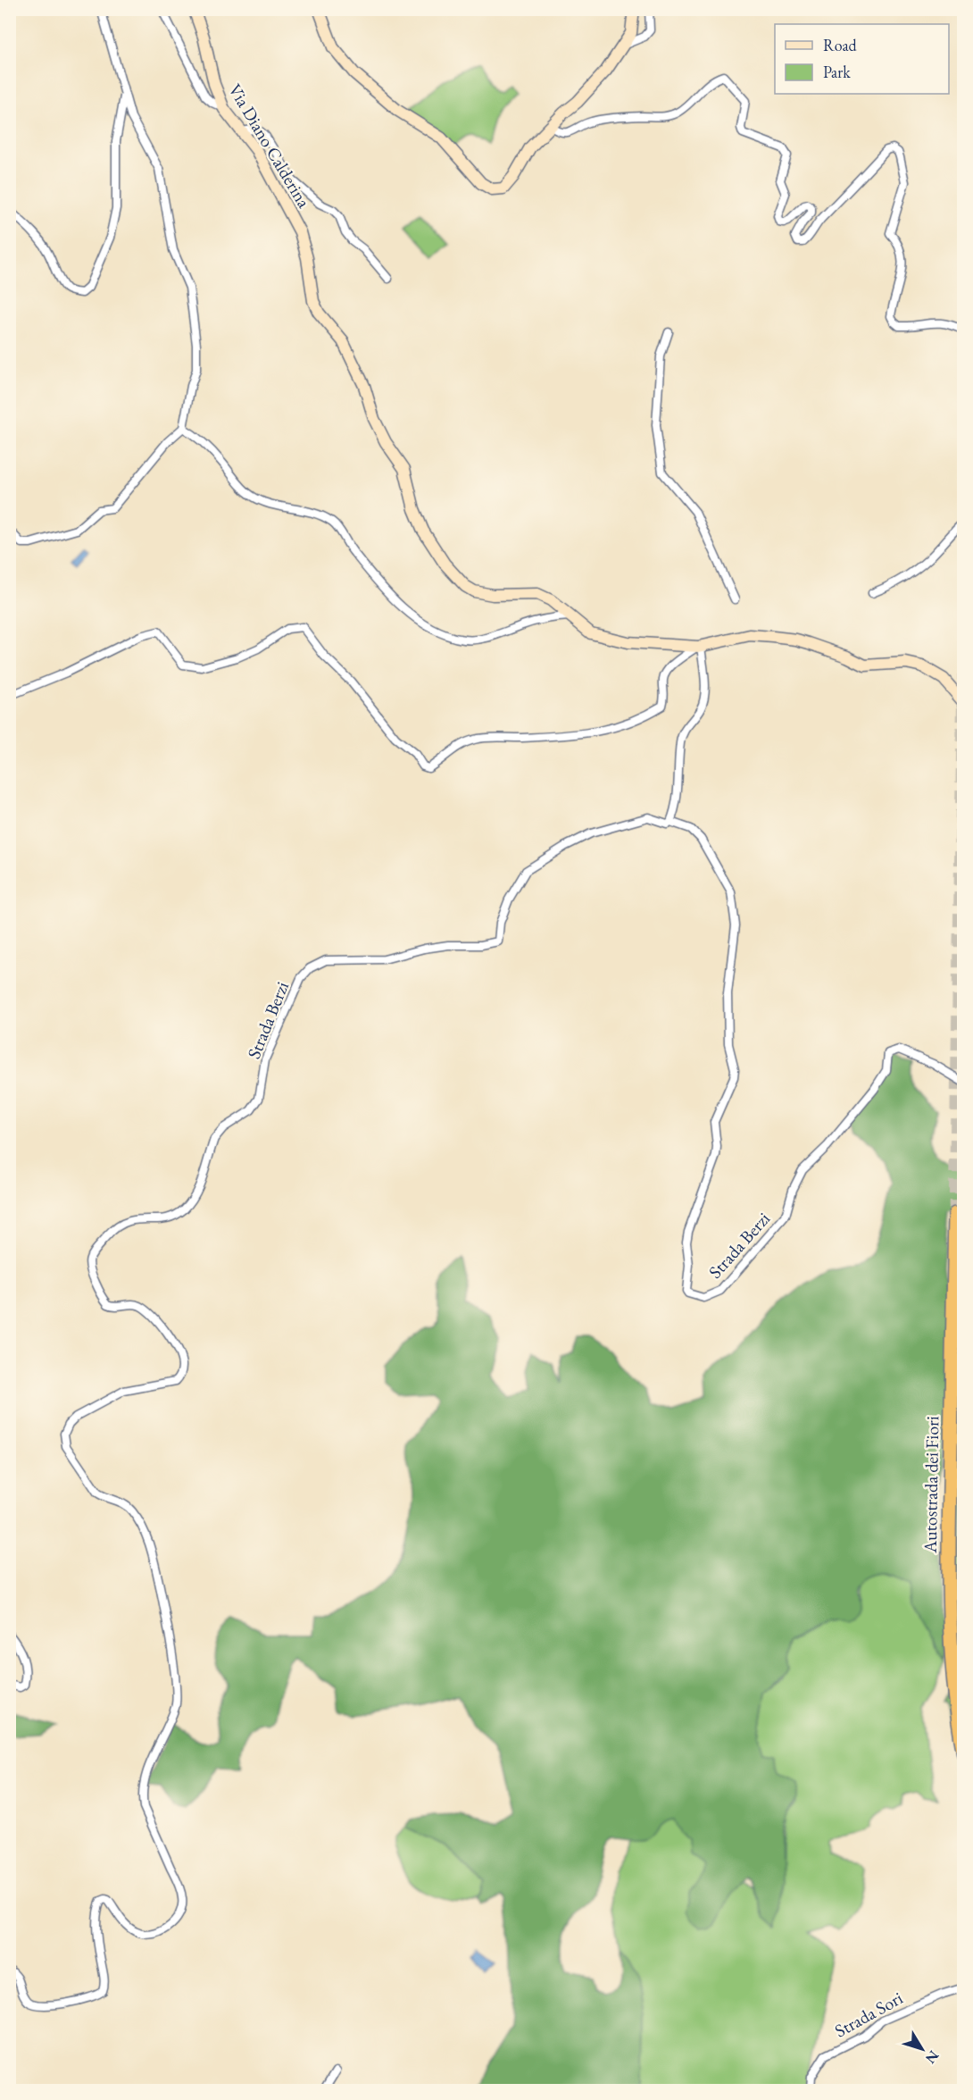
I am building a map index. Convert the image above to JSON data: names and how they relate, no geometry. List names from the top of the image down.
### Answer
{
  "streets": {
    "highway": ["Autostrada dei Fiori"],
    "main road": ["Via Diano Calderina"],
    "street": ["Strada Berzi", "Strada Sori"]
  },
  "legend": ["Road", "Park"],
  "north": "bottom right"
}
